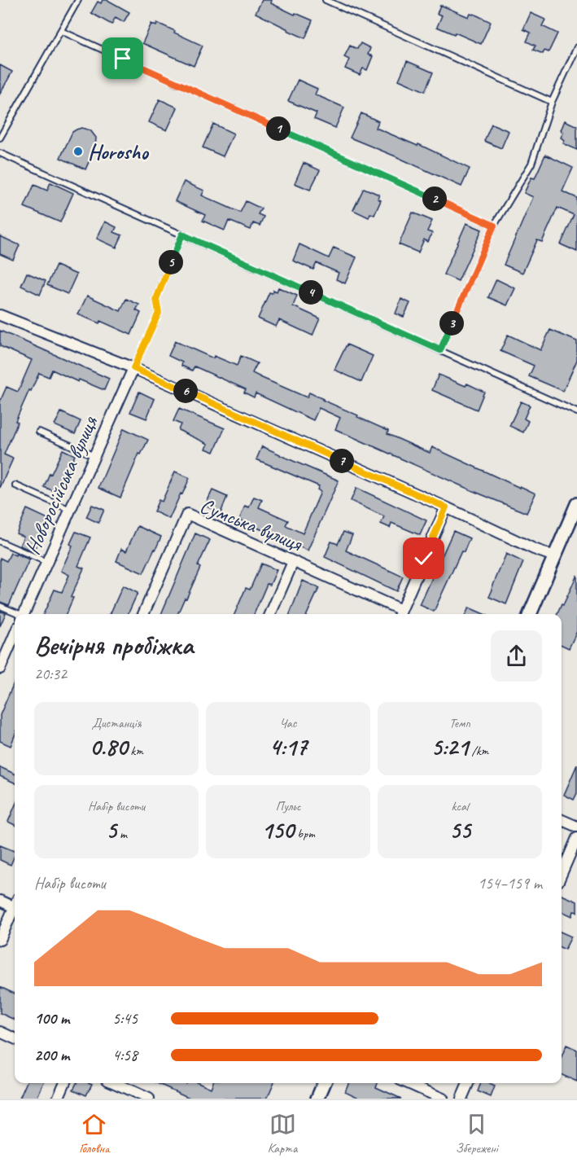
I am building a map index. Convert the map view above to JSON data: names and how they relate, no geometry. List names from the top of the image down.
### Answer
{
  "streets": {
    "street": ["Новоросійська вулиця", "Сумська вулиця"]
  },
  "places": ["Horosho"],
  "page": {
    "pins": [
      "1",
      "2",
      "5",
      "4",
      "3",
      "6",
      "7"
    ],
    "heading": ["Вечірня пробіжка", "20:32"],
    "stats": [
      ["Дистанція", "0.80 km"],
      ["Час", "4:17"],
      ["Темп", "5:21 /km"],
      ["Набір висоти", "5 m"],
      ["Пульс", "150 bpm"],
      ["kcal", "55"]
    ],
    "chart": ["Набір висоти", "154–159 m"],
    "list": [
      {
        "name": "100 m",
        "note": "5:45"
      },
      {
        "name": "200 m",
        "note": "4:58"
      }
    ],
    "tabs": ["Головна", "Карта", "Збережені"]
  }
}
